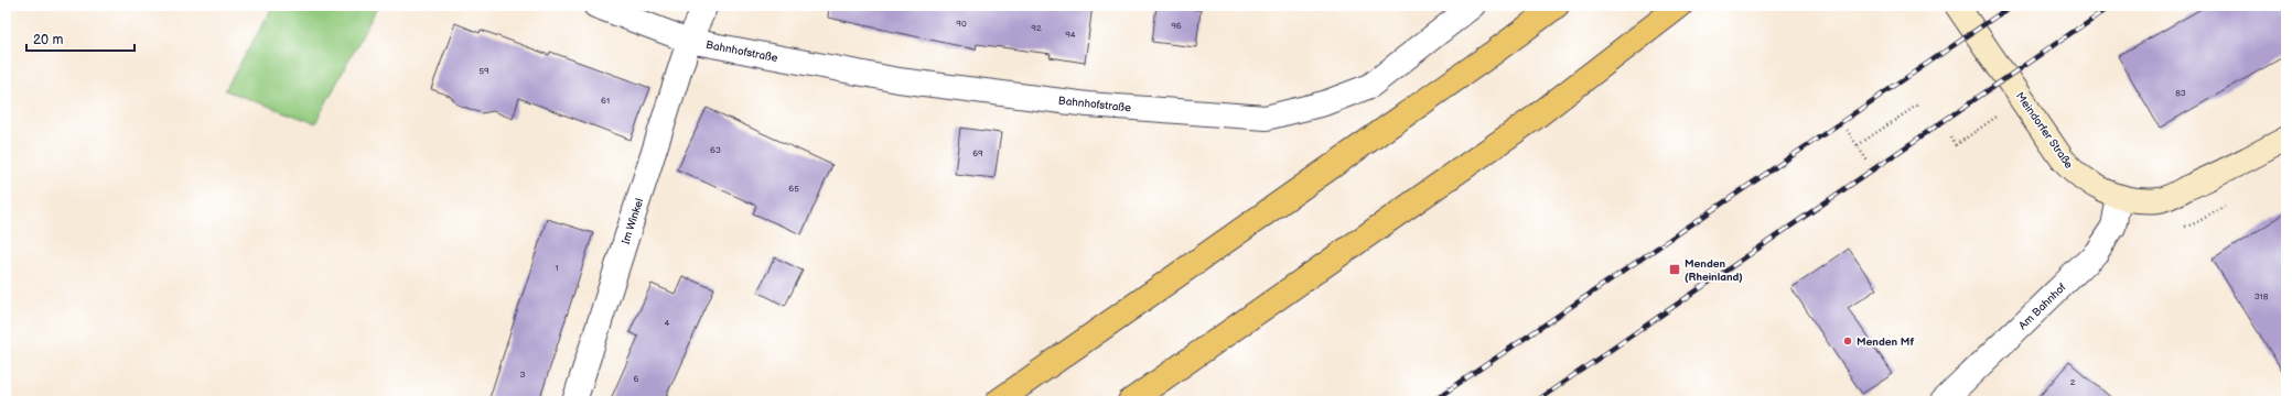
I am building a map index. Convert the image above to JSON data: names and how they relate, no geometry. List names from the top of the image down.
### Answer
{
  "streets": {
    "main road": ["Meindorfer Straße"],
    "street": ["Bahnhofstraße", "Im Winkel", "Am Bahnhof"]
  },
  "crossings": [
    ["Bahnhofstraße", "Im Winkel"],
    ["Meindorfer Straße", "Am Bahnhof"]
  ],
  "places": {
    "transit": ["Menden (Rheinland)"],
    "other": ["Menden Mf"]
  },
  "house_numbers": [
    "90",
    "96",
    "92",
    "94",
    "59",
    "83",
    "61",
    "63",
    "69",
    "65",
    "1",
    "318",
    "4",
    "3",
    "6",
    "2"
  ],
  "scale_bar": "20 m"
}
